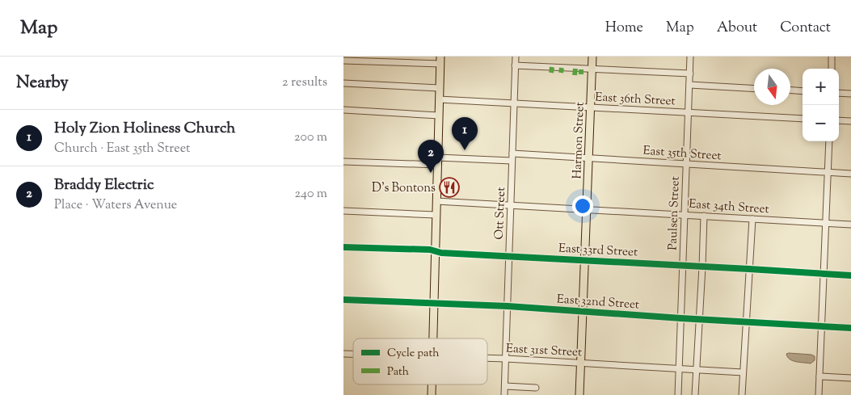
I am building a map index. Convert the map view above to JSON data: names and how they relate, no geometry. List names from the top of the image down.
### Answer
{
  "streets": {
    "main road": ["Harmon Street"],
    "street": [
      "East 36th Street",
      "East 35th Street",
      "East 34th Street",
      "Ott Street",
      "Paulsen Street",
      "East 33rd Street",
      "East 32nd Street",
      "East 31st Street"
    ]
  },
  "crossings": [
    ["East 36th Street", "Harmon Street"],
    ["East 36th Street", "Ott Street"],
    ["East 36th Street", "Paulsen Street"],
    ["Harmon Street", "East 35th Street"],
    ["Harmon Street", "East 34th Street"],
    ["Harmon Street", "East 33rd Street"],
    ["Harmon Street", "East 32nd Street"],
    ["Harmon Street", "East 31st Street"],
    ["East 35th Street", "Ott Street"],
    ["East 35th Street", "Paulsen Street"],
    ["East 34th Street", "Ott Street"],
    ["East 34th Street", "Paulsen Street"],
    ["Ott Street", "East 33rd Street"],
    ["Ott Street", "East 32nd Street"],
    ["Ott Street", "East 31st Street"],
    ["Paulsen Street", "East 33rd Street"],
    ["Paulsen Street", "East 32nd Street"],
    ["Paulsen Street", "East 31st Street"]
  ],
  "places": {
    "restaurant": ["D's Bontons"]
  },
  "legend": ["Cycle path", "Path"],
  "north": "bottom",
  "page": {
    "header": "Map",
    "nav": [
      "Home",
      "Map",
      "About",
      "Contact"
    ],
    "heading": ["Nearby", "2 results"],
    "map_buttons": ["+", "−"],
    "list": [
      {
        "mark": "1",
        "name": "Holy Zion Holiness Church",
        "note": "Church · East 35th Street",
        "value": "200 m"
      },
      {
        "mark": "2",
        "name": "Braddy Electric",
        "note": "Place · Waters Avenue",
        "value": "240 m"
      }
    ],
    "pins": ["1", "2"]
  }
}
